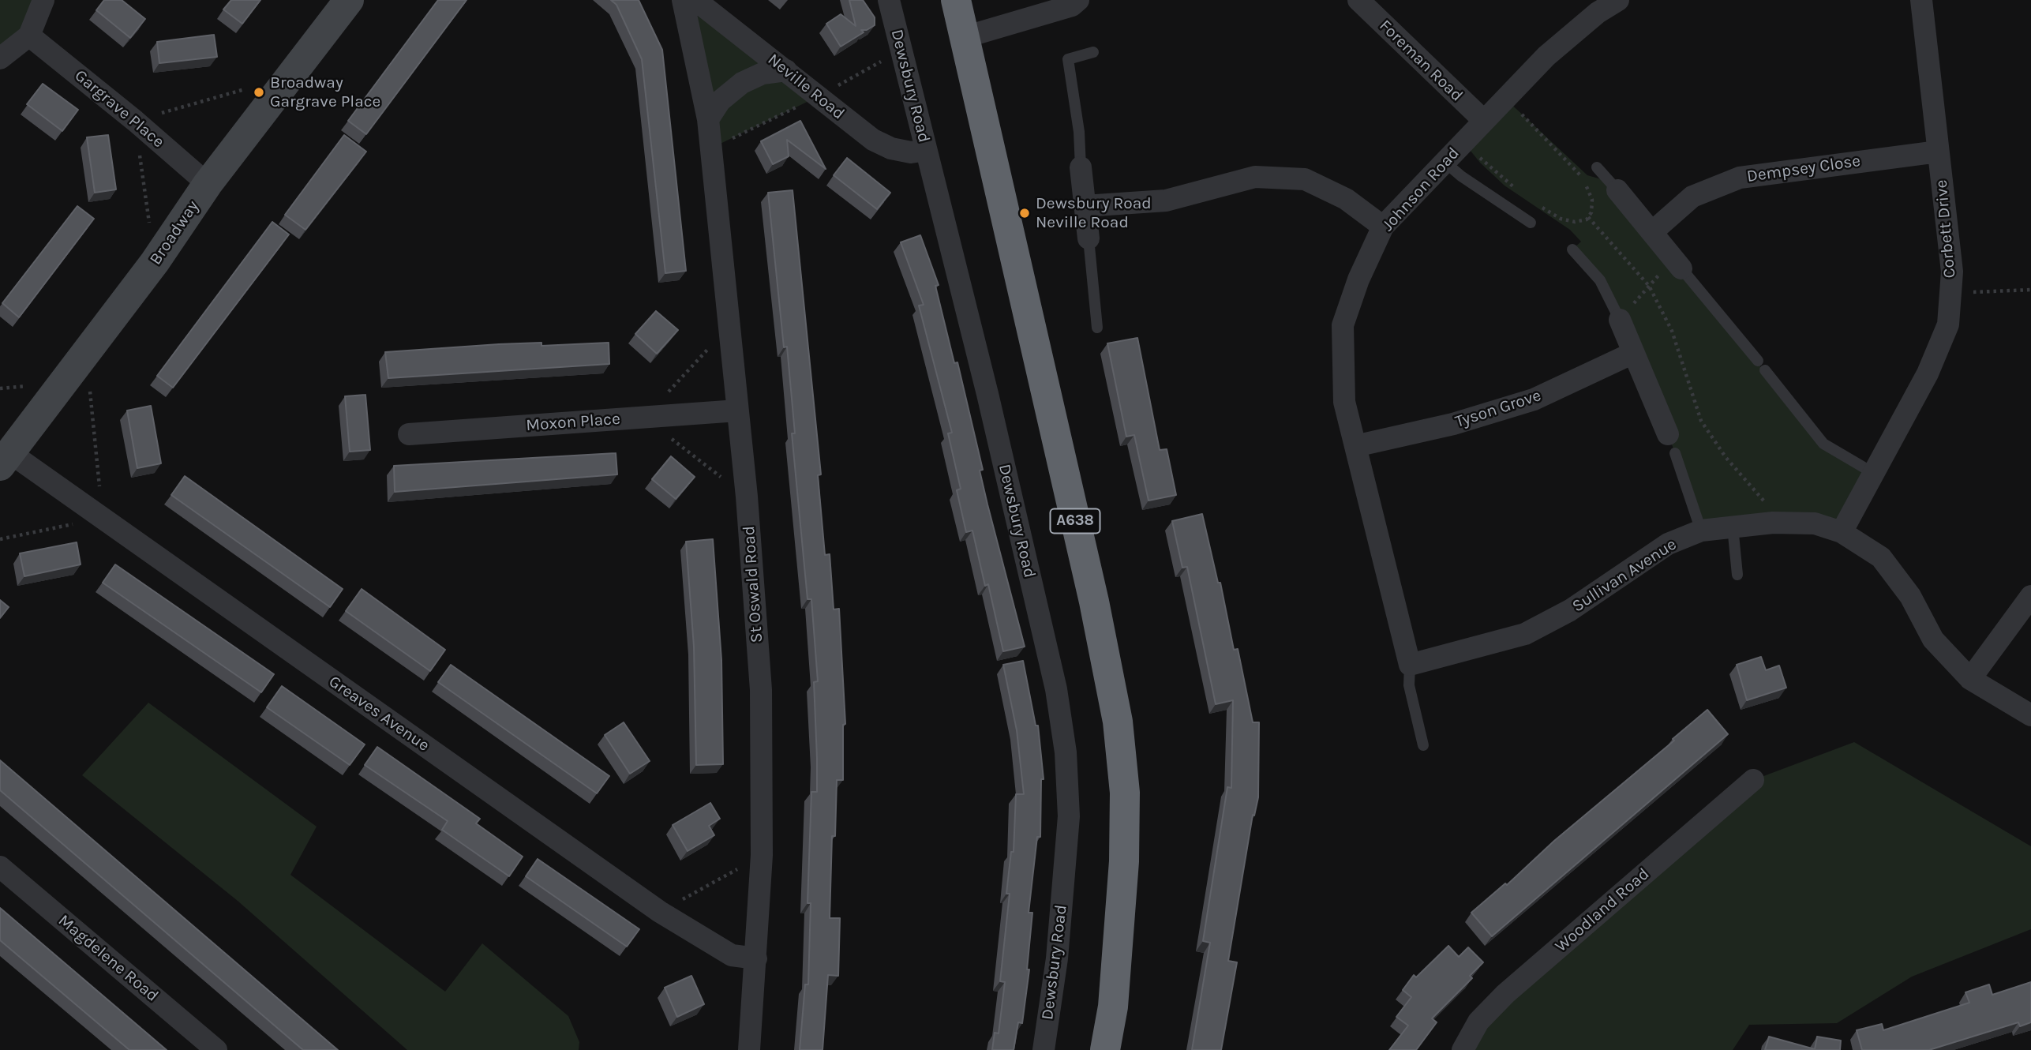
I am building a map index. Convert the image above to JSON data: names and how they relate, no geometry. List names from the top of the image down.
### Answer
{
  "streets": {
    "highway": ["A638"],
    "street": [
      "Foreman Road",
      "Dewsbury Road",
      "Neville Road",
      "Gargrave Place",
      "Dempsey Close",
      "Johnson Road",
      "Corbett Drive",
      "Broadway",
      "Tyson Grove",
      "Moxon Place",
      "Sullivan Avenue",
      "St Oswald Road",
      "Greaves Avenue",
      "Woodland Road",
      "Magdelene Road"
    ]
  },
  "crossings": [
    ["Foreman Road", "Johnson Road"],
    ["Dewsbury Road", "Neville Road"],
    ["Gargrave Place", "Broadway"],
    ["Dempsey Close", "Corbett Drive"],
    ["Johnson Road", "Tyson Grove"],
    ["Johnson Road", "Sullivan Avenue"],
    ["Corbett Drive", "Sullivan Avenue"],
    ["Broadway", "Greaves Avenue"],
    ["Moxon Place", "St Oswald Road"],
    ["St Oswald Road", "Greaves Avenue"]
  ],
  "places": ["Broadway Gargrave Place", "Dewsbury Road Neville Road"]
}
